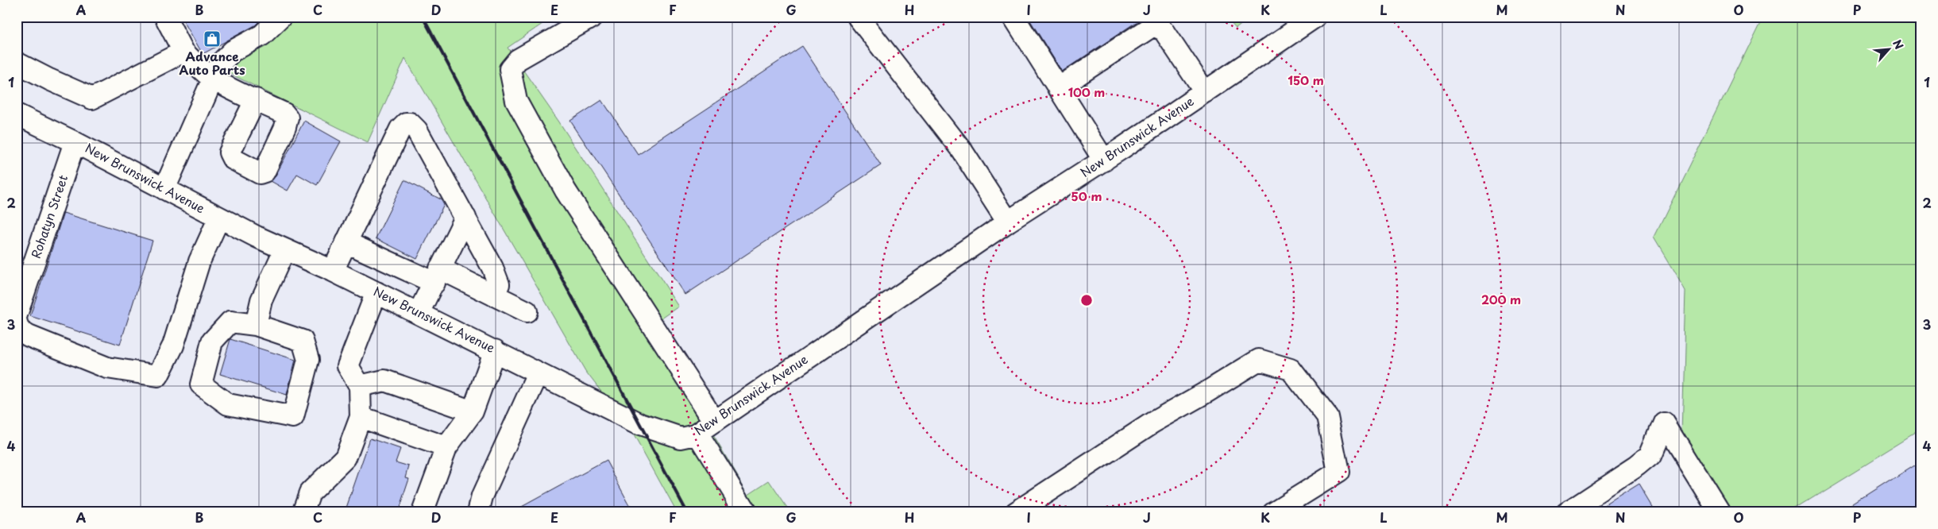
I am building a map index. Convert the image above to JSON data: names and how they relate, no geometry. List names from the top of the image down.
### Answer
{
  "streets": {
    "street": ["New Brunswick Avenue", "Rohatyn Street"]
  },
  "crossings": [
    ["New Brunswick Avenue", "Rohatyn Street"]
  ],
  "places": {
    "shop": ["Advance Auto Parts"]
  },
  "north": "top right",
  "grid": {
    "columns": [
      "A",
      "B",
      "C",
      "D",
      "E",
      "F",
      "G",
      "H",
      "I",
      "J",
      "K",
      "L",
      "M",
      "N",
      "O",
      "P"
    ],
    "rows": [
      "1",
      "2",
      "3",
      "4"
    ]
  },
  "rings": [
    "150 m",
    "100 m",
    "50 m",
    "200 m"
  ]
}
